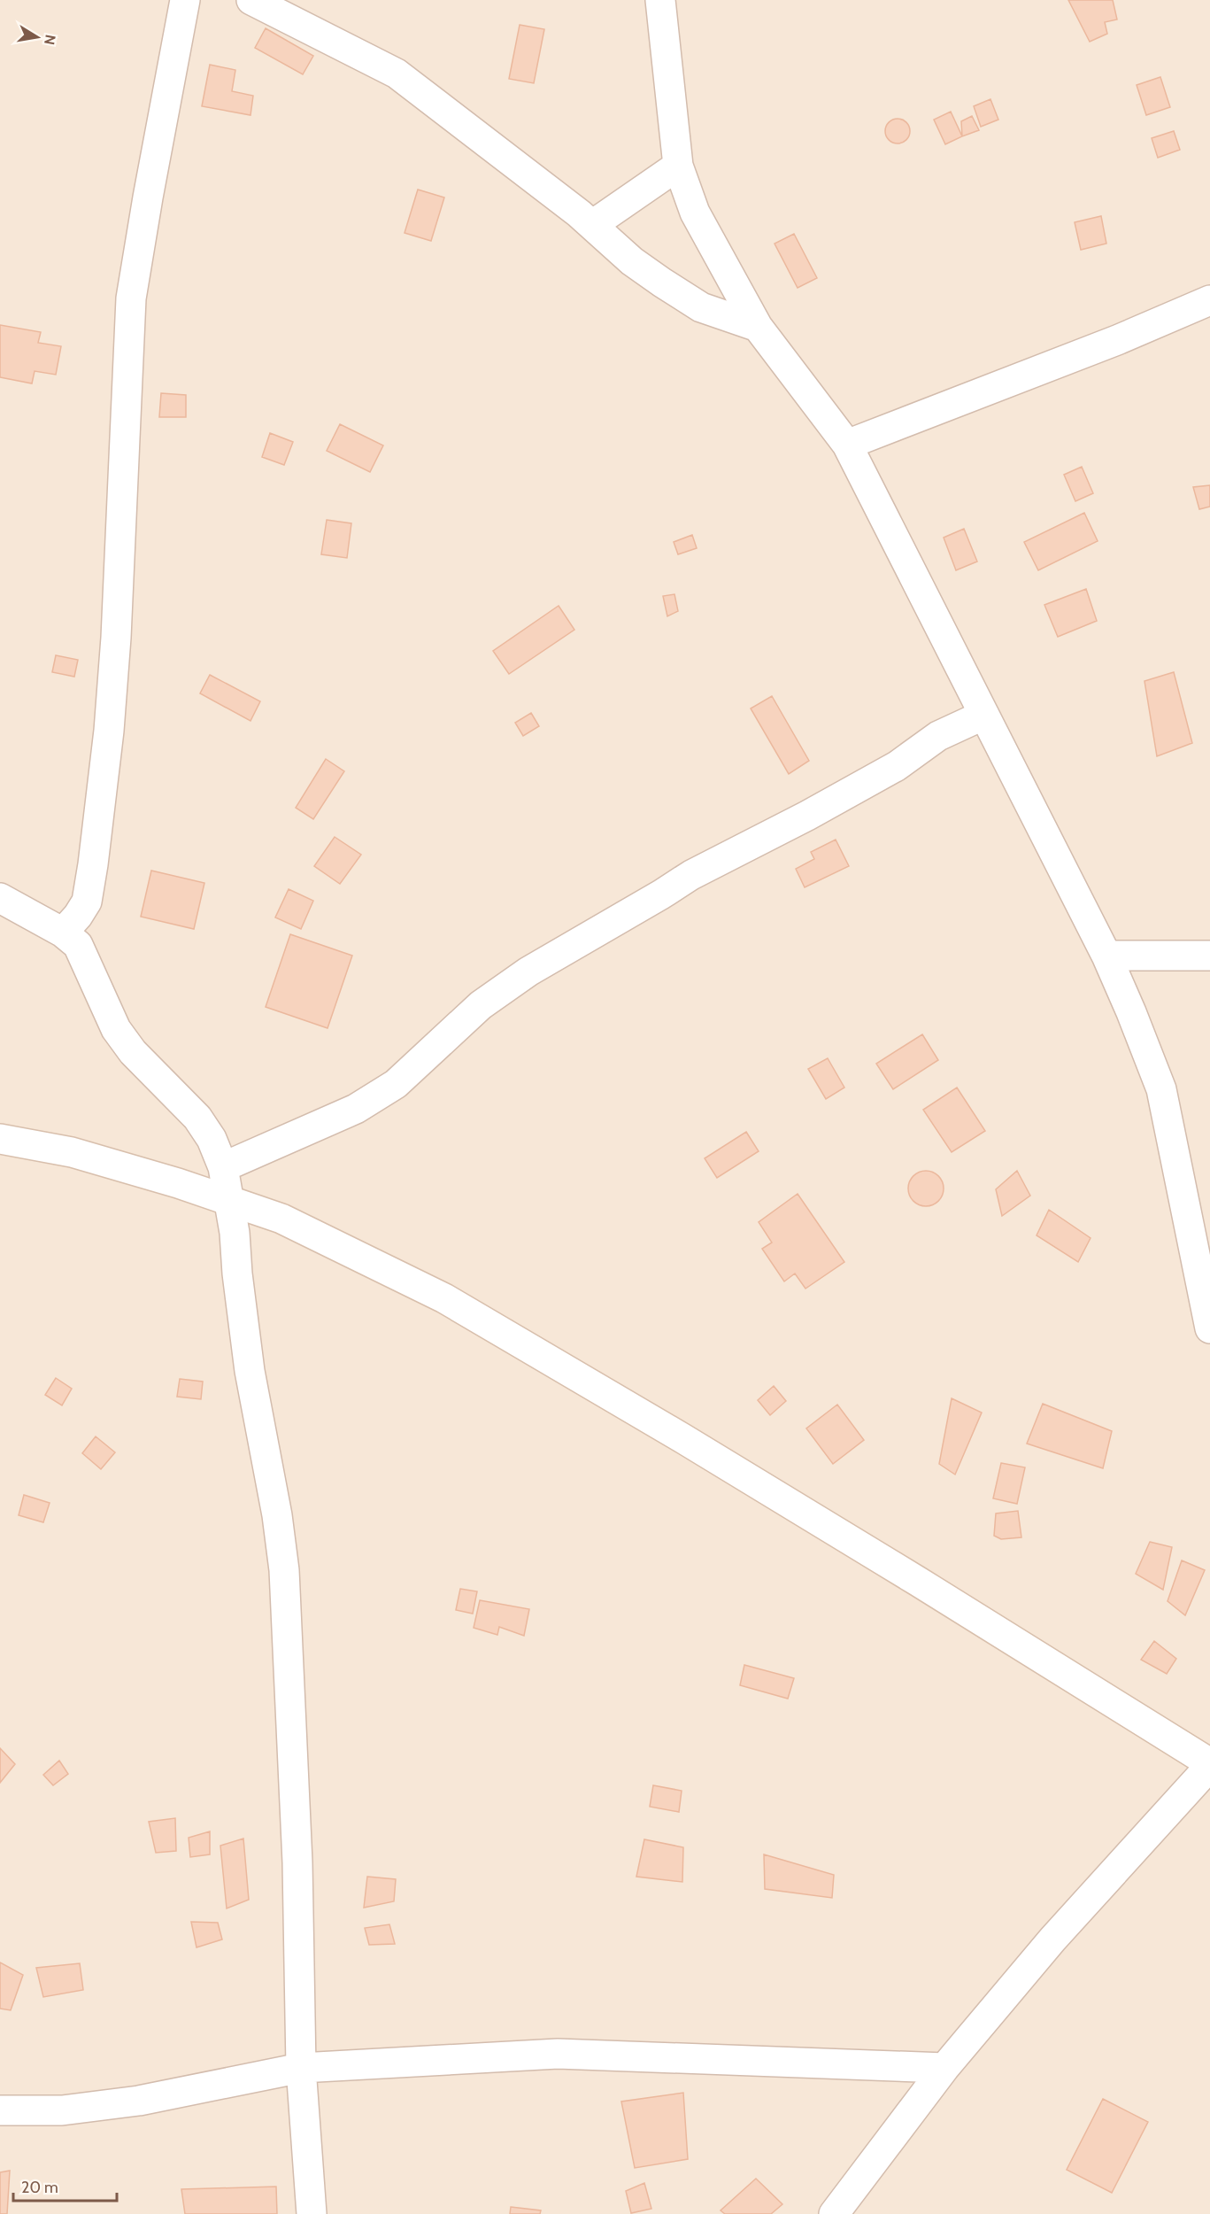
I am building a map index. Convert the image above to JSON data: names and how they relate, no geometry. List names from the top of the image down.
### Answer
{
  "scale_bar": "20 m",
  "north": "right"
}
